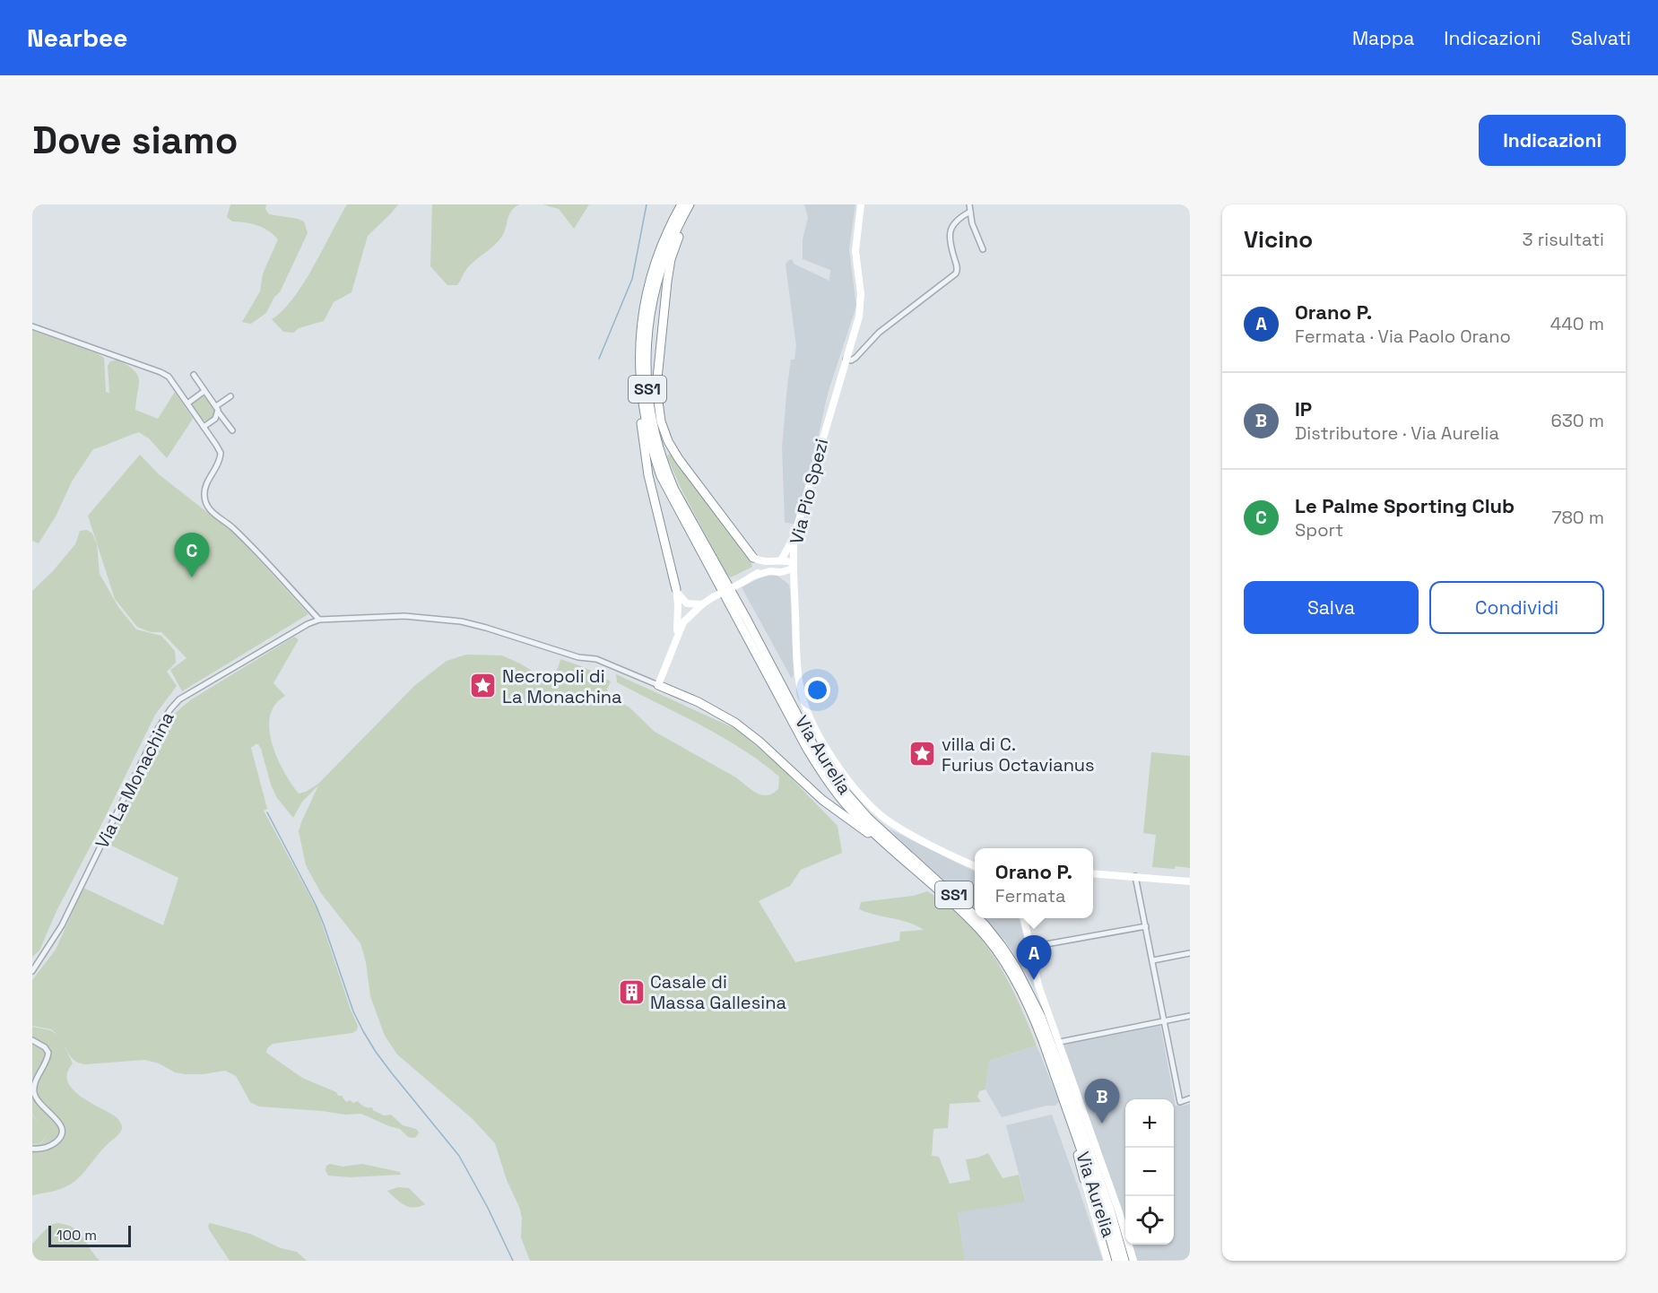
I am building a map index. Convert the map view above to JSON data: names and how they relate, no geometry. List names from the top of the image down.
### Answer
{
  "streets": {
    "highway": ["SS1", "Via Aurelia"],
    "street": ["Via Pio Spezi", "Via La Monachina"]
  },
  "places": {
    "place": ["Necropoli di La Monachina", "villa di C. Furius Octavianus"],
    "building": ["Casale di Massa Gallesina"]
  },
  "scale_bar": "100 m",
  "page": {
    "header": "Nearbee",
    "nav": ["Mappa", "Indicazioni", "Salvati"],
    "buttons": [
      "Indicazioni",
      ["Salva", "Condividi"]
    ],
    "title": "Dove siamo",
    "heading": ["Vicino", "3 risultati"],
    "list": [
      {
        "mark": "A",
        "name": "Orano P.",
        "note": "Fermata · Via Paolo Orano",
        "value": "440 m"
      },
      {
        "mark": "B",
        "name": "IP",
        "note": "Distributore · Via Aurelia",
        "value": "630 m"
      },
      {
        "mark": "C",
        "name": "Le Palme Sporting Club",
        "note": "Sport",
        "value": "780 m"
      }
    ],
    "pins": ["C", "A", "B"],
    "popup": ["Orano P.", "Fermata"],
    "map_buttons": ["+", "−"],
    "scale": "100 m"
  }
}
